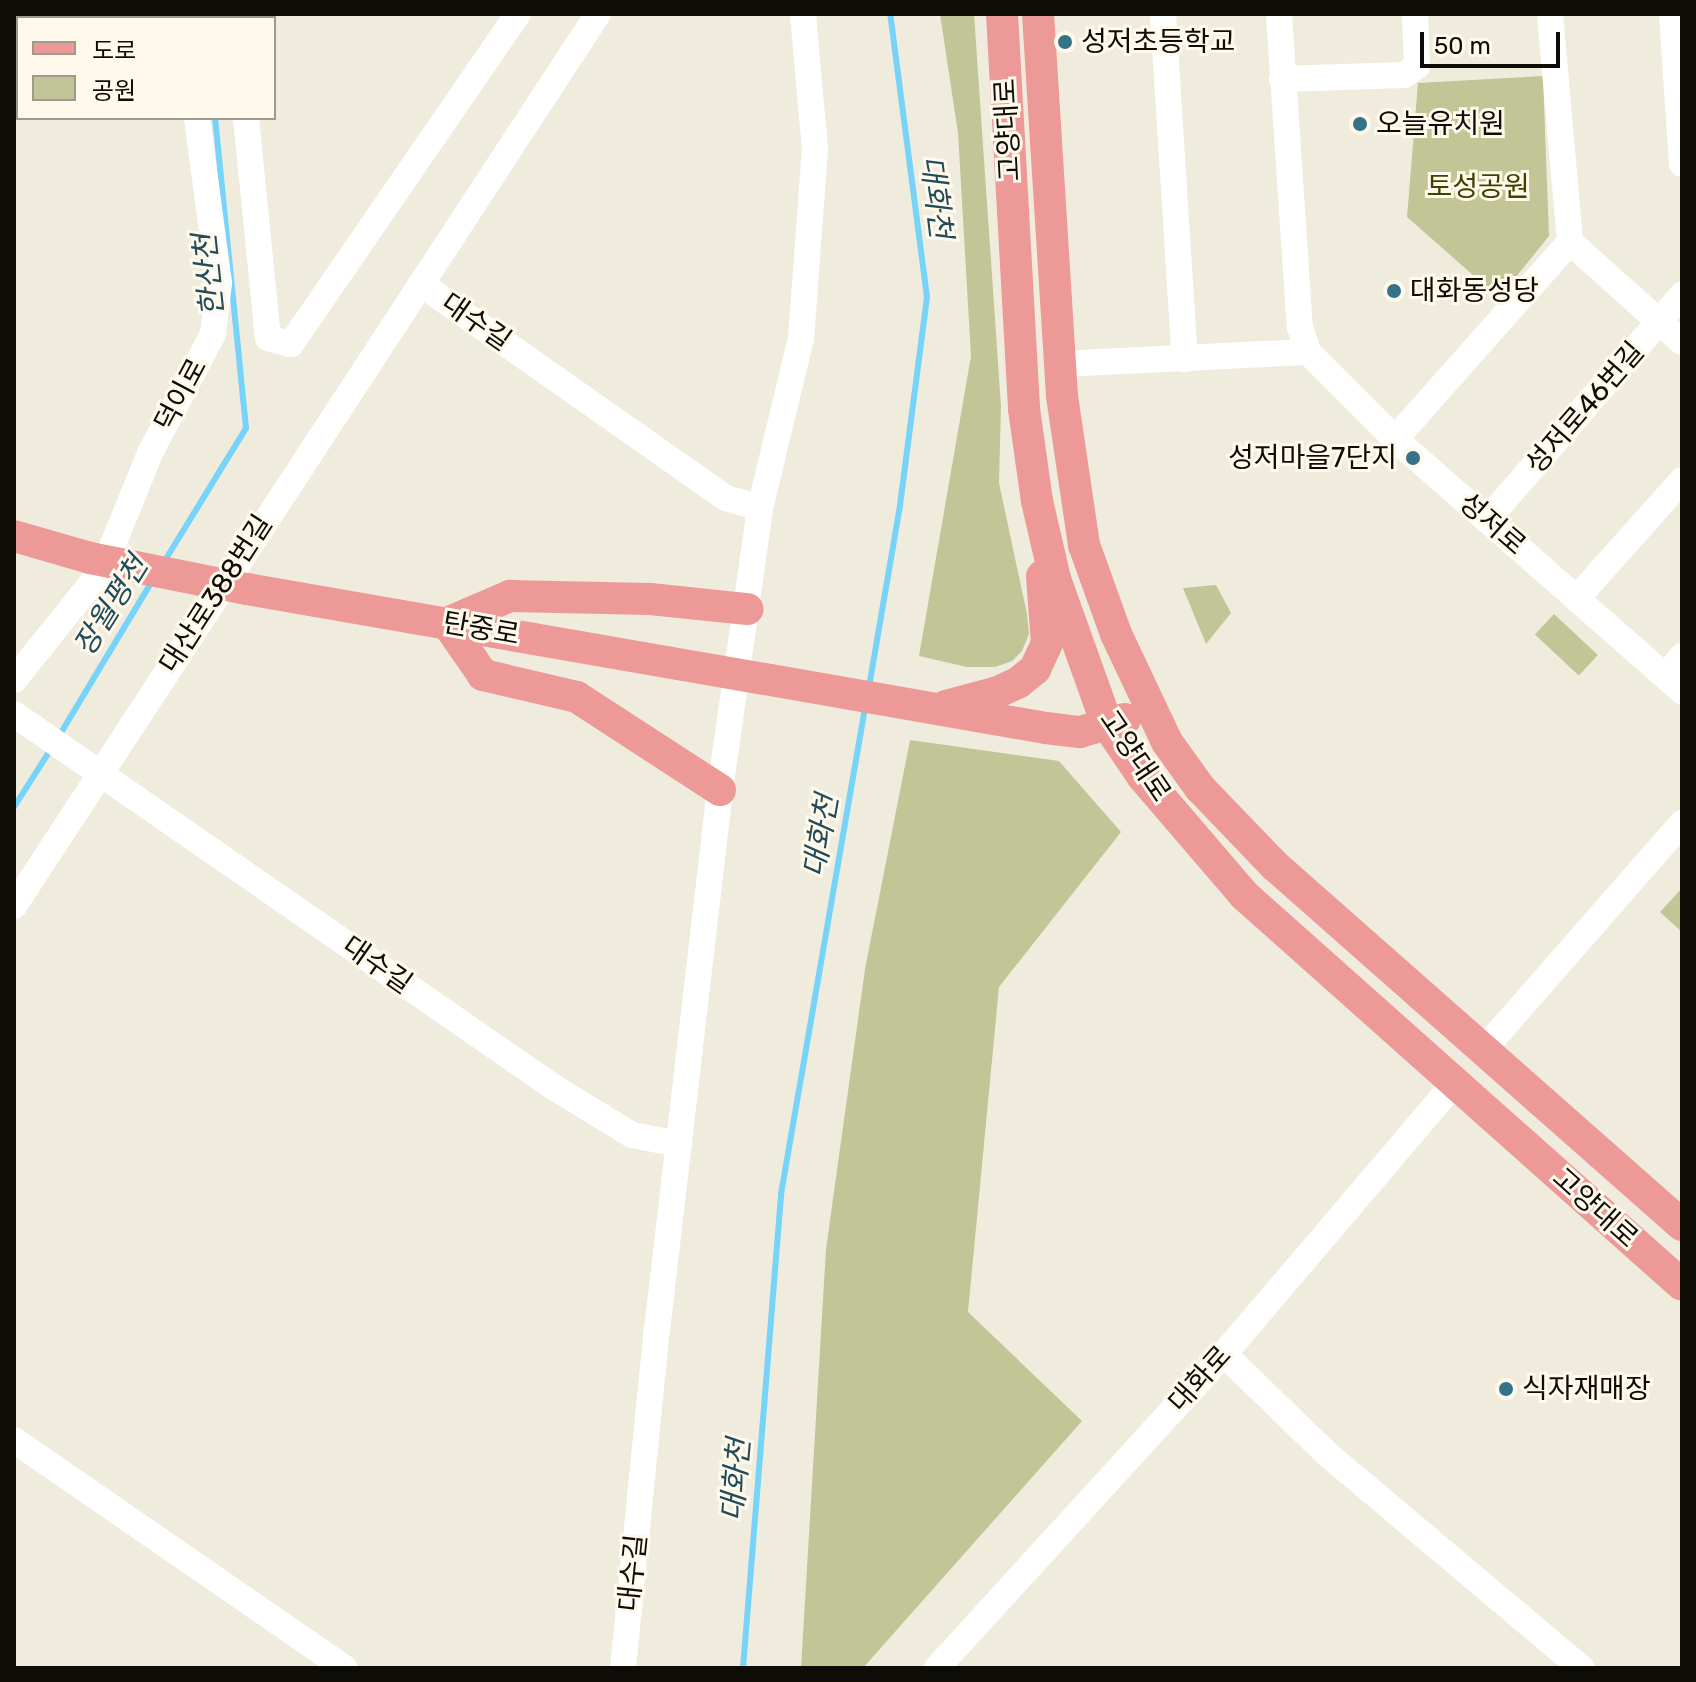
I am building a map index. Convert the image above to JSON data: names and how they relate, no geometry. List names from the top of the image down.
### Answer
{
  "streets": {
    "main road": ["고양대로", "탄중로"],
    "street": [
      "대수길",
      "덕이로",
      "성저로46번길",
      "성저로",
      "대산로388번길",
      "대화로"
    ]
  },
  "crossings": [
    ["고양대로", "대화로"],
    ["대수길", "대산로388번길"],
    ["덕이로", "탄중로"],
    ["성저로46번길", "성저로"]
  ],
  "water": ["대화천", "한산천", "장월평천"],
  "parks": ["토성공원"],
  "places": [
    "성저초등학교",
    "오늘유치원",
    "대화동성당",
    "성저마을7단지",
    "식자재매장"
  ],
  "legend": ["도로", "공원"],
  "scale_bar": "50 m"
}
